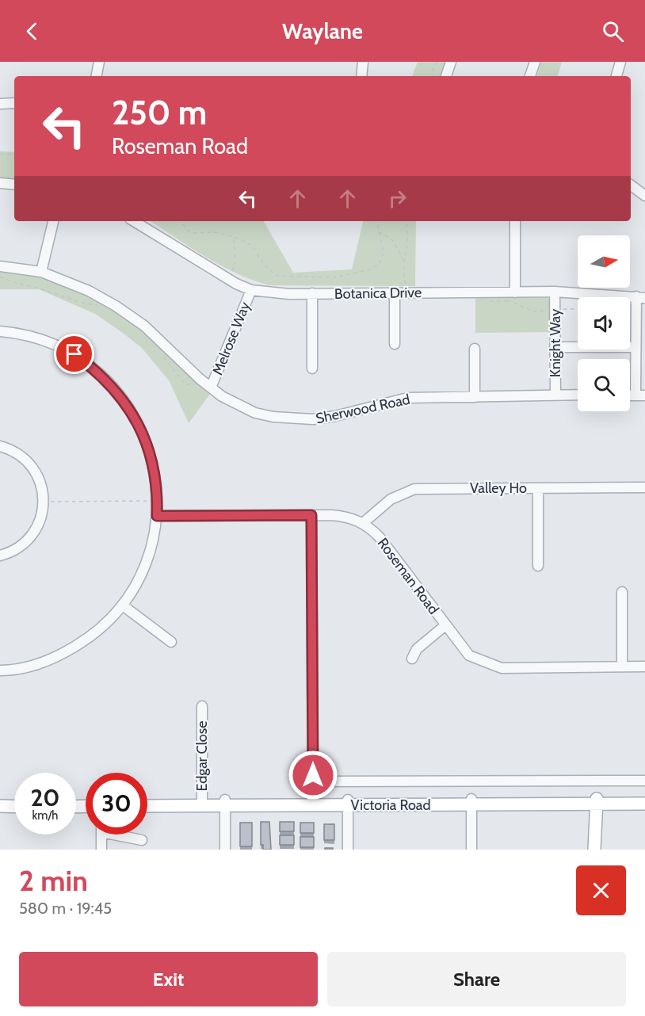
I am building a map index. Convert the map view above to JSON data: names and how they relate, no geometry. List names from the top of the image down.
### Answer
{
  "streets": {
    "main road": ["Victoria Road"],
    "street": [
      "Botanica Drive",
      "Melrose Way",
      "Knight Way",
      "Sherwood Road",
      "Valley Ho",
      "Roseman Road",
      "Edgar Close"
    ]
  },
  "crossings": [
    ["Botanica Drive", "Melrose Way"],
    ["Botanica Drive", "Knight Way"],
    ["Melrose Way", "Sherwood Road"],
    ["Knight Way", "Sherwood Road"],
    ["Valley Ho", "Roseman Road"],
    ["Edgar Close", "Victoria Road"]
  ],
  "north": "right",
  "page": {
    "header": "Waylane",
    "turn": ["250 m", "Roseman Road"],
    "speed": "20 km/h",
    "limit": "30",
    "heading": ["2 min", "580 m · 19:45"],
    "buttons": ["Exit", "Share"]
  }
}
